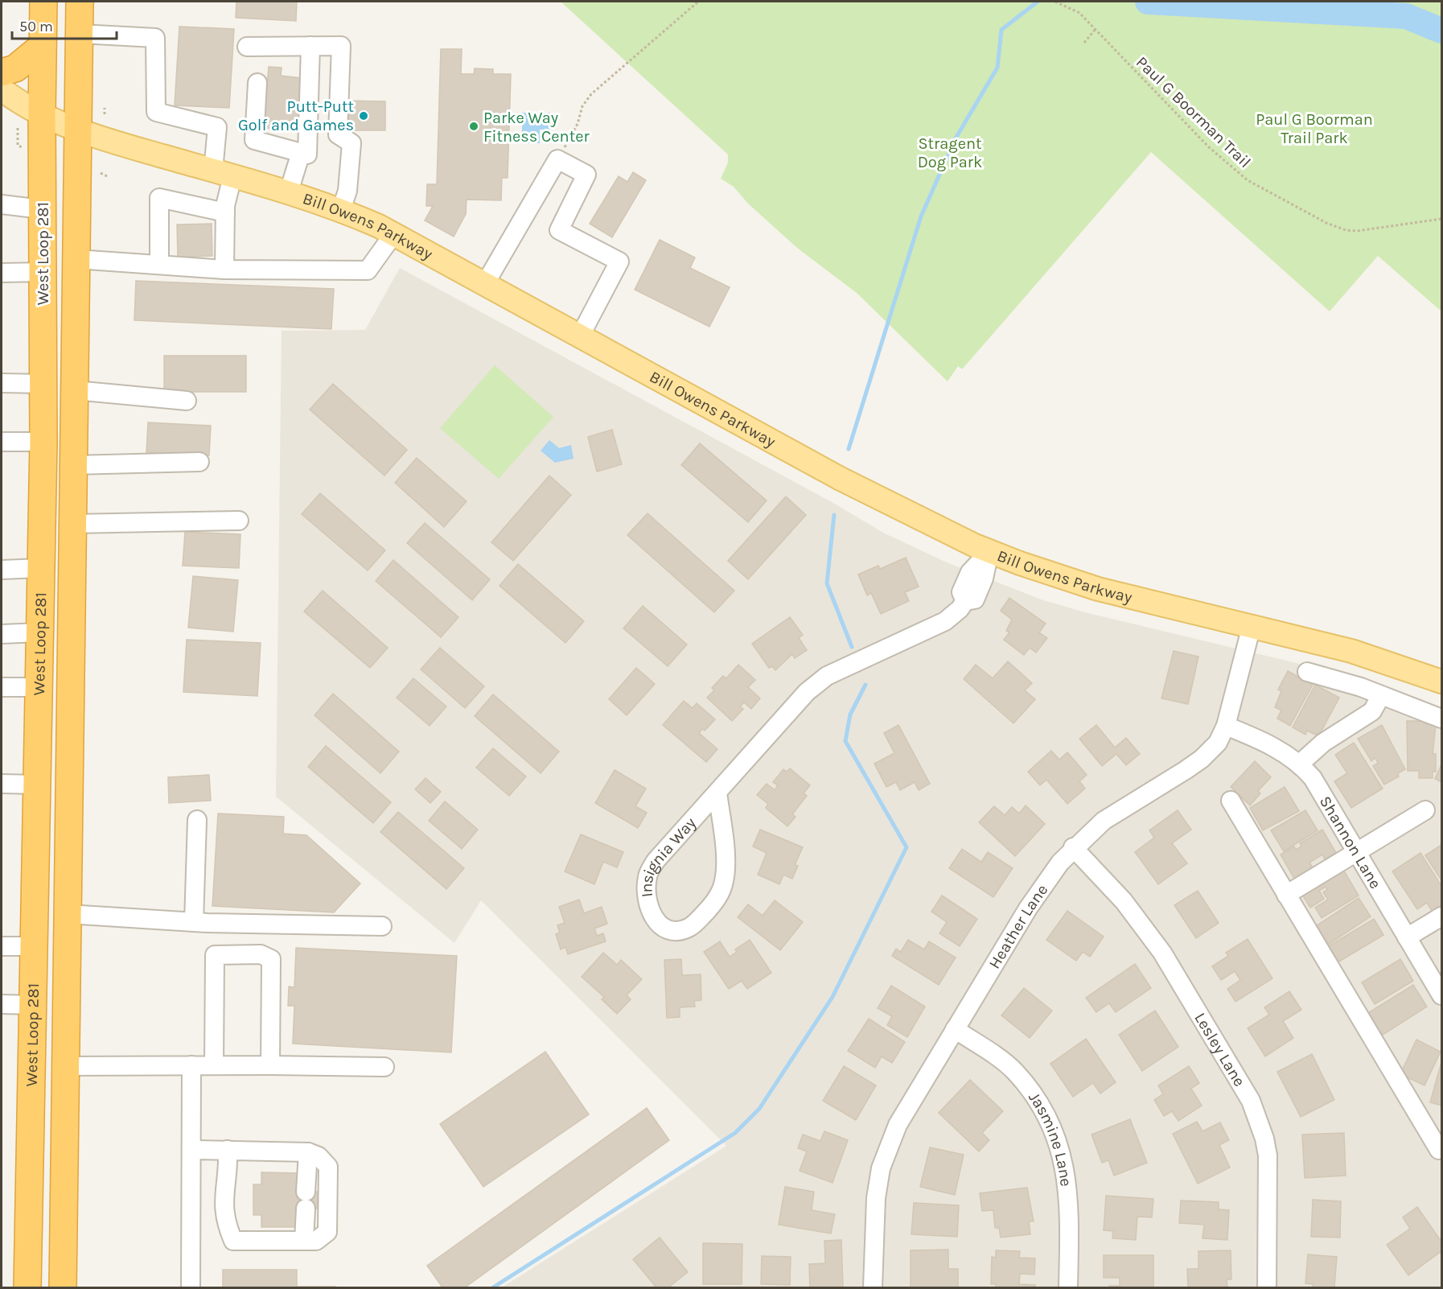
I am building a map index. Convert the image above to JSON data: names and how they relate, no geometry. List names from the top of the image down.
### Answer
{
  "streets": {
    "highway": ["West Loop 281"],
    "main road": ["Bill Owens Parkway"],
    "street": [
      "Shannon Lane",
      "Insignia Way",
      "Heather Lane",
      "Lesley Lane",
      "Jasmine Lane"
    ],
    "path": ["Paul G Boorman Trail"]
  },
  "crossings": [
    ["Bill Owens Parkway", "West Loop 281"],
    ["Bill Owens Parkway", "Insignia Way"],
    ["Bill Owens Parkway", "Heather Lane"],
    ["Shannon Lane", "Heather Lane"],
    ["Heather Lane", "Lesley Lane"],
    ["Heather Lane", "Jasmine Lane"]
  ],
  "parks": ["Paul G Boorman Trail Park", "Stragent Dog Park"],
  "places": ["Putt-Putt Golf and Games", "Parke Way Fitness Center"],
  "scale_bar": "50 m"
}
